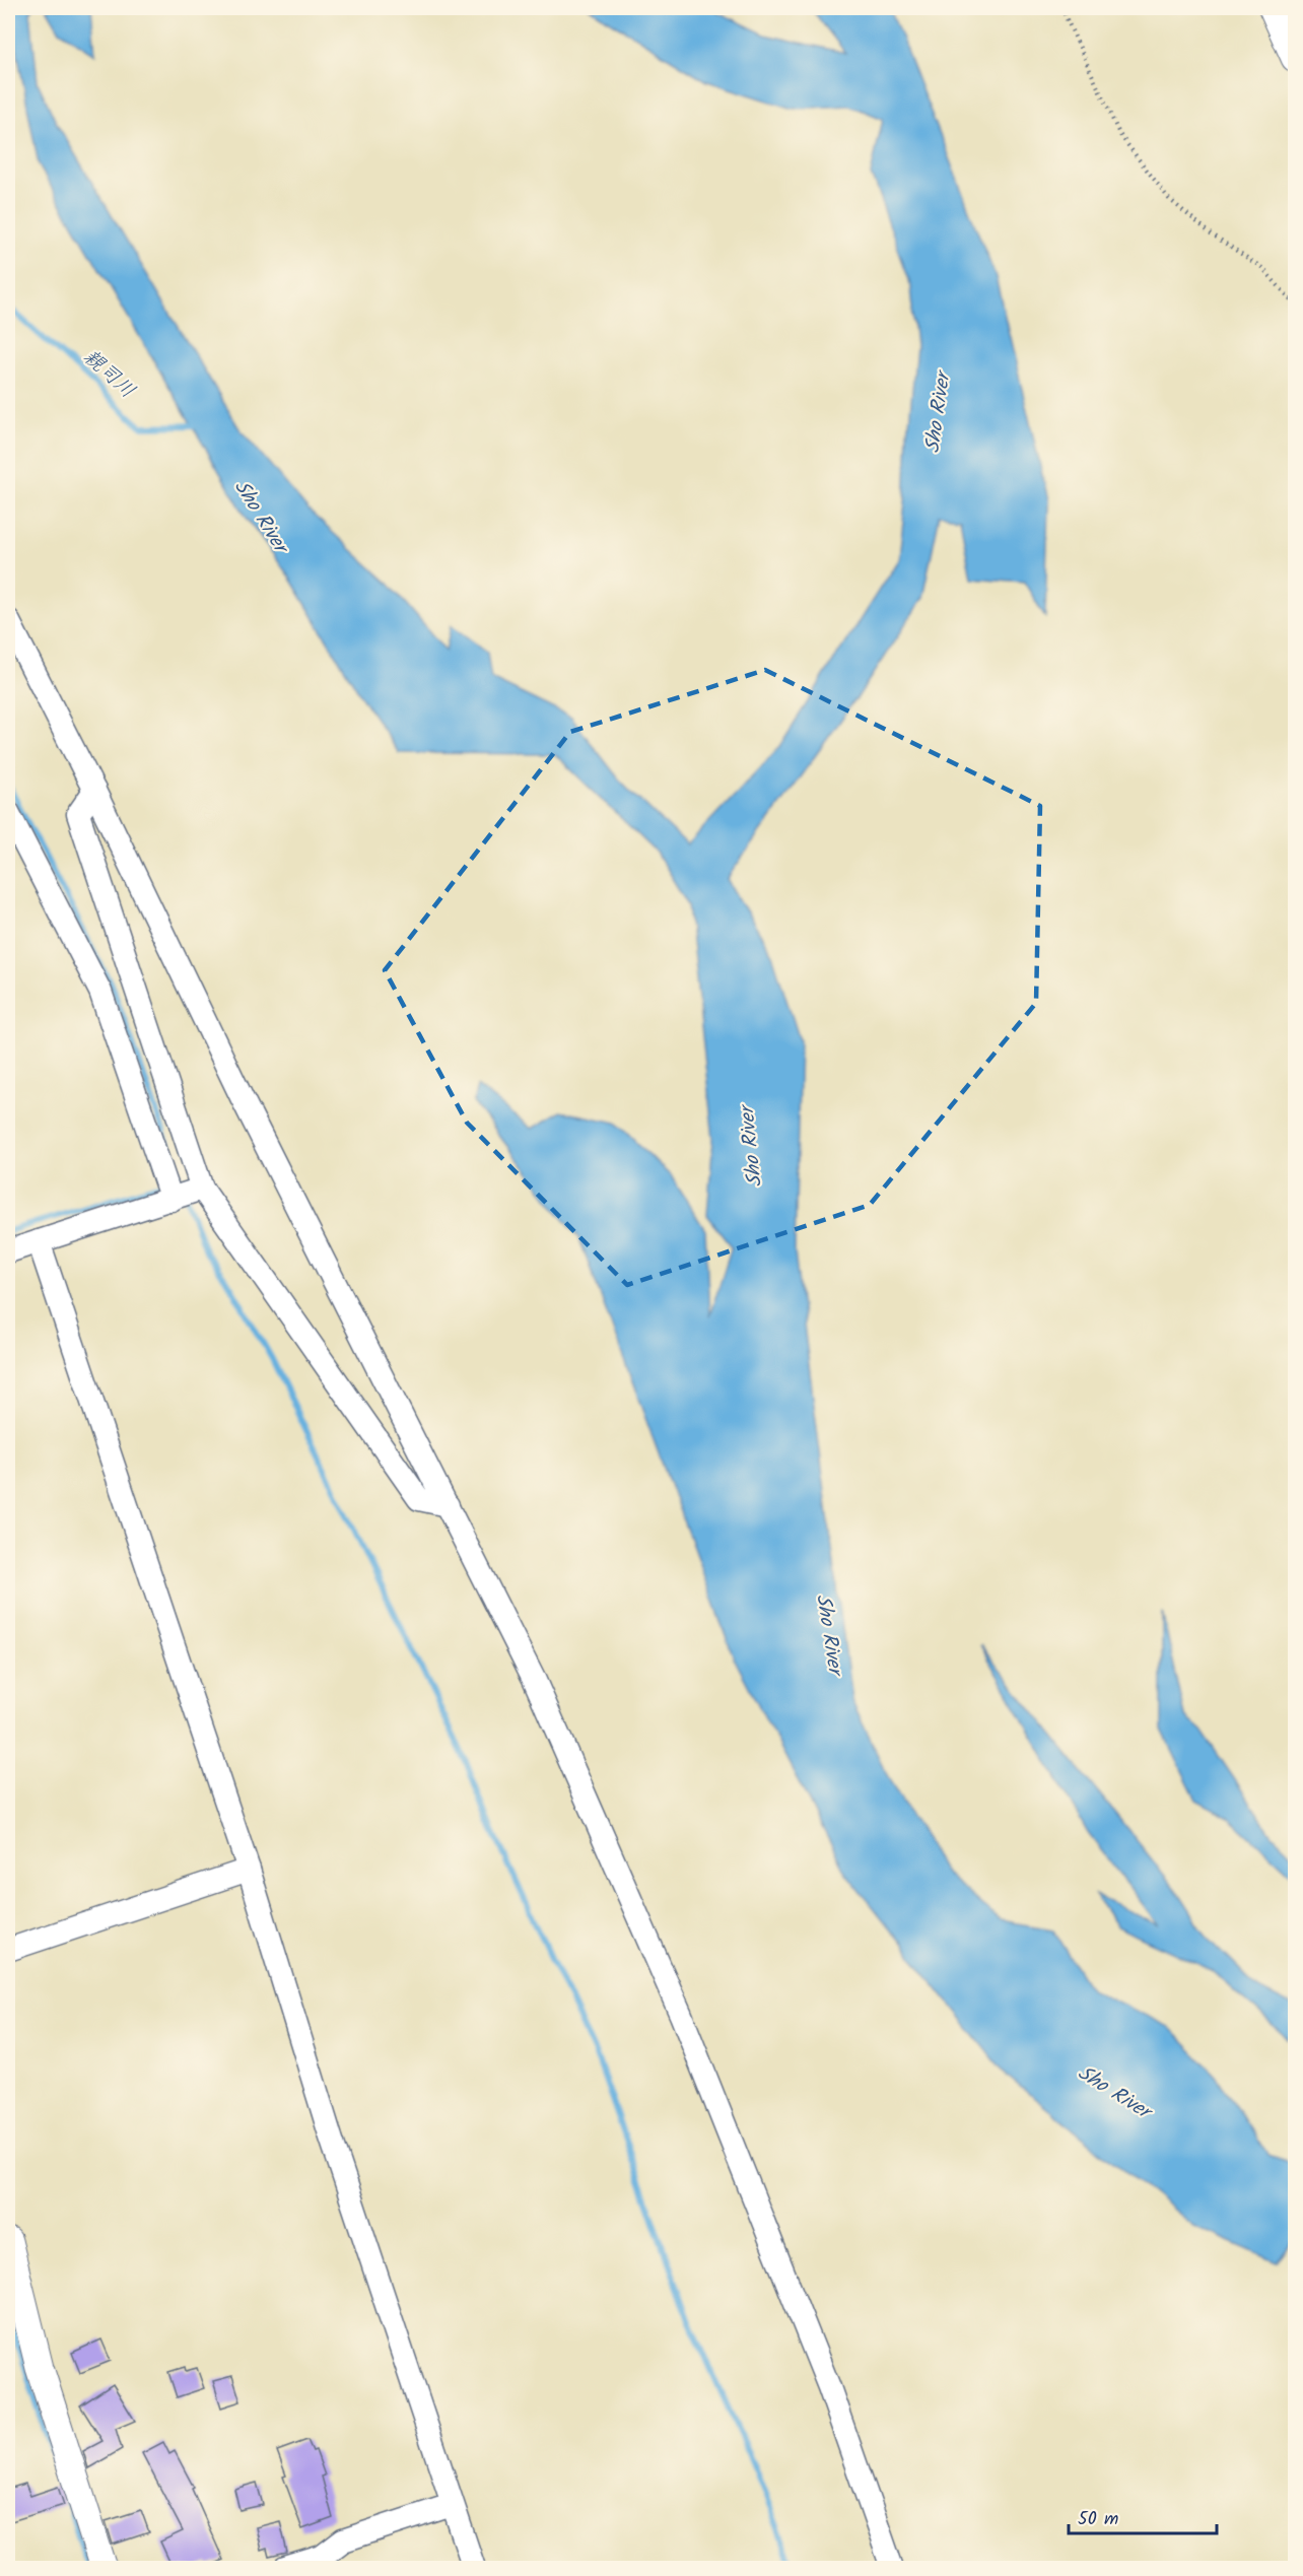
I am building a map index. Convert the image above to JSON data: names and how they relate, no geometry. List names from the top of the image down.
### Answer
{
  "water": ["親司川", "Sho River"],
  "scale_bar": "50 m"
}
